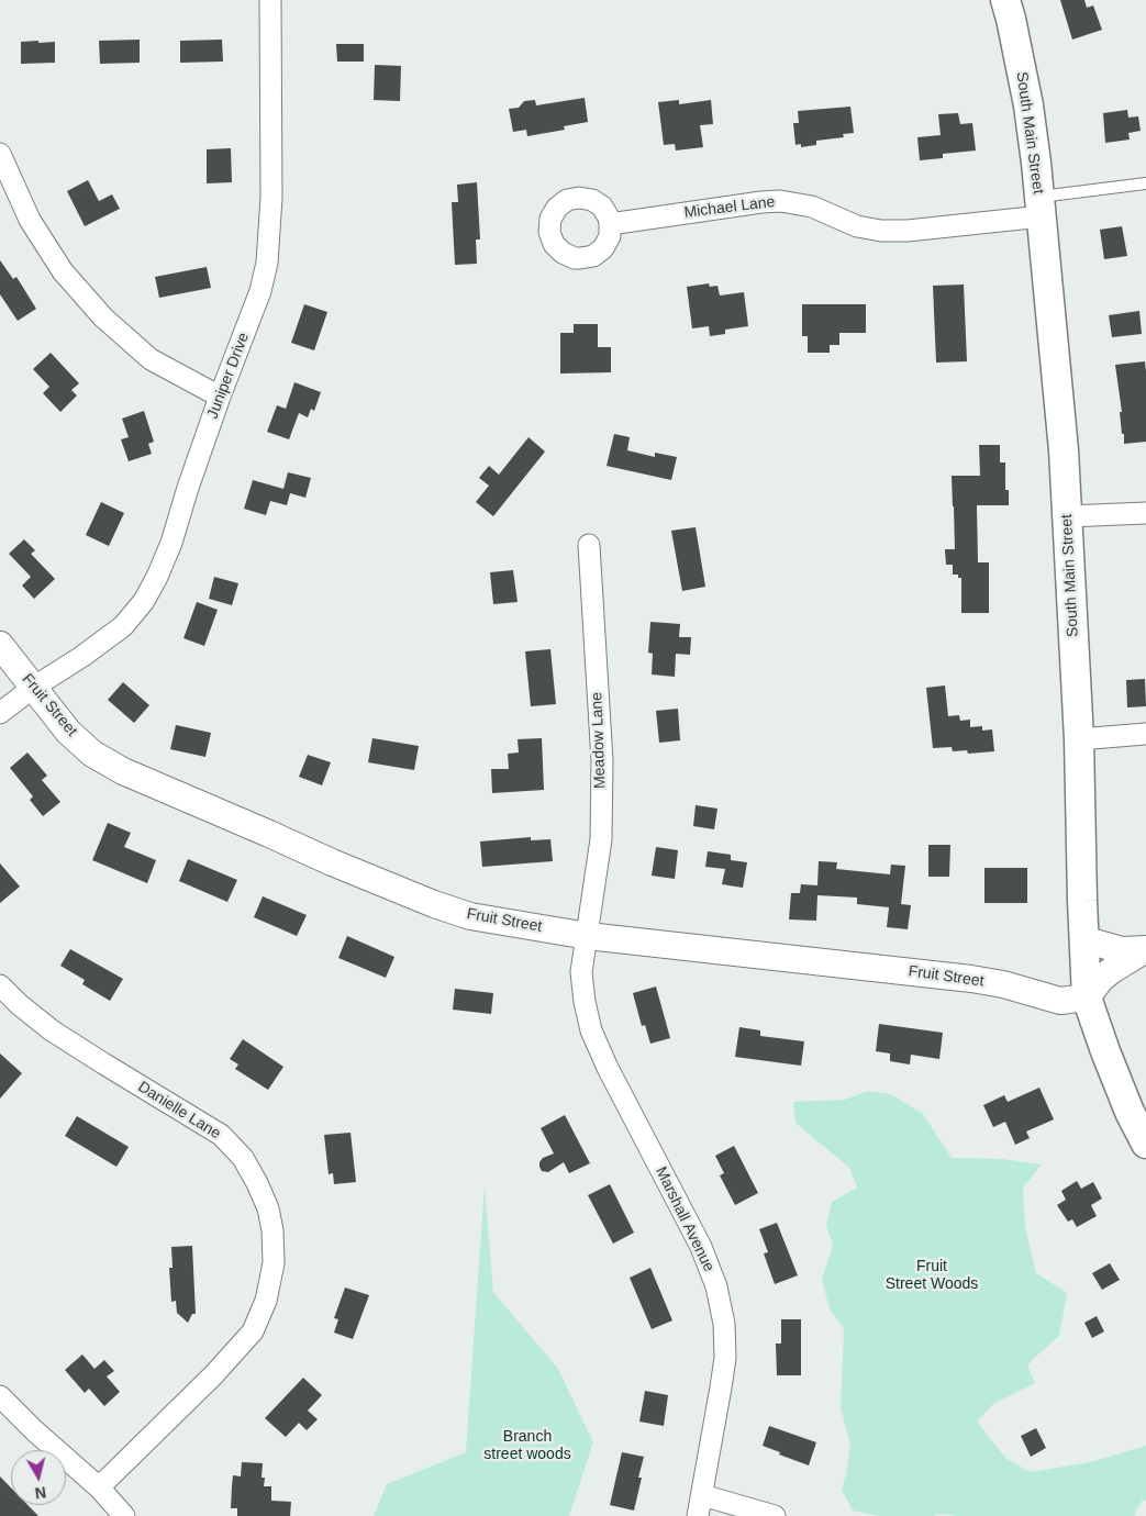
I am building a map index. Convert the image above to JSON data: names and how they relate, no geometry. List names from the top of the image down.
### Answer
{
  "streets": {
    "main road": ["South Main Street"],
    "street": [
      "Michael Lane",
      "Juniper Drive",
      "Fruit Street",
      "Meadow Lane",
      "Danielle Lane",
      "Marshall Avenue"
    ]
  },
  "crossings": [
    ["South Main Street", "Michael Lane"],
    ["South Main Street", "Fruit Street"],
    ["Juniper Drive", "Fruit Street"],
    ["Fruit Street", "Meadow Lane"],
    ["Fruit Street", "Marshall Avenue"],
    ["Meadow Lane", "Marshall Avenue"]
  ],
  "parks": ["Fruit Street Woods", "Branch street woods"],
  "north": "bottom"
}
